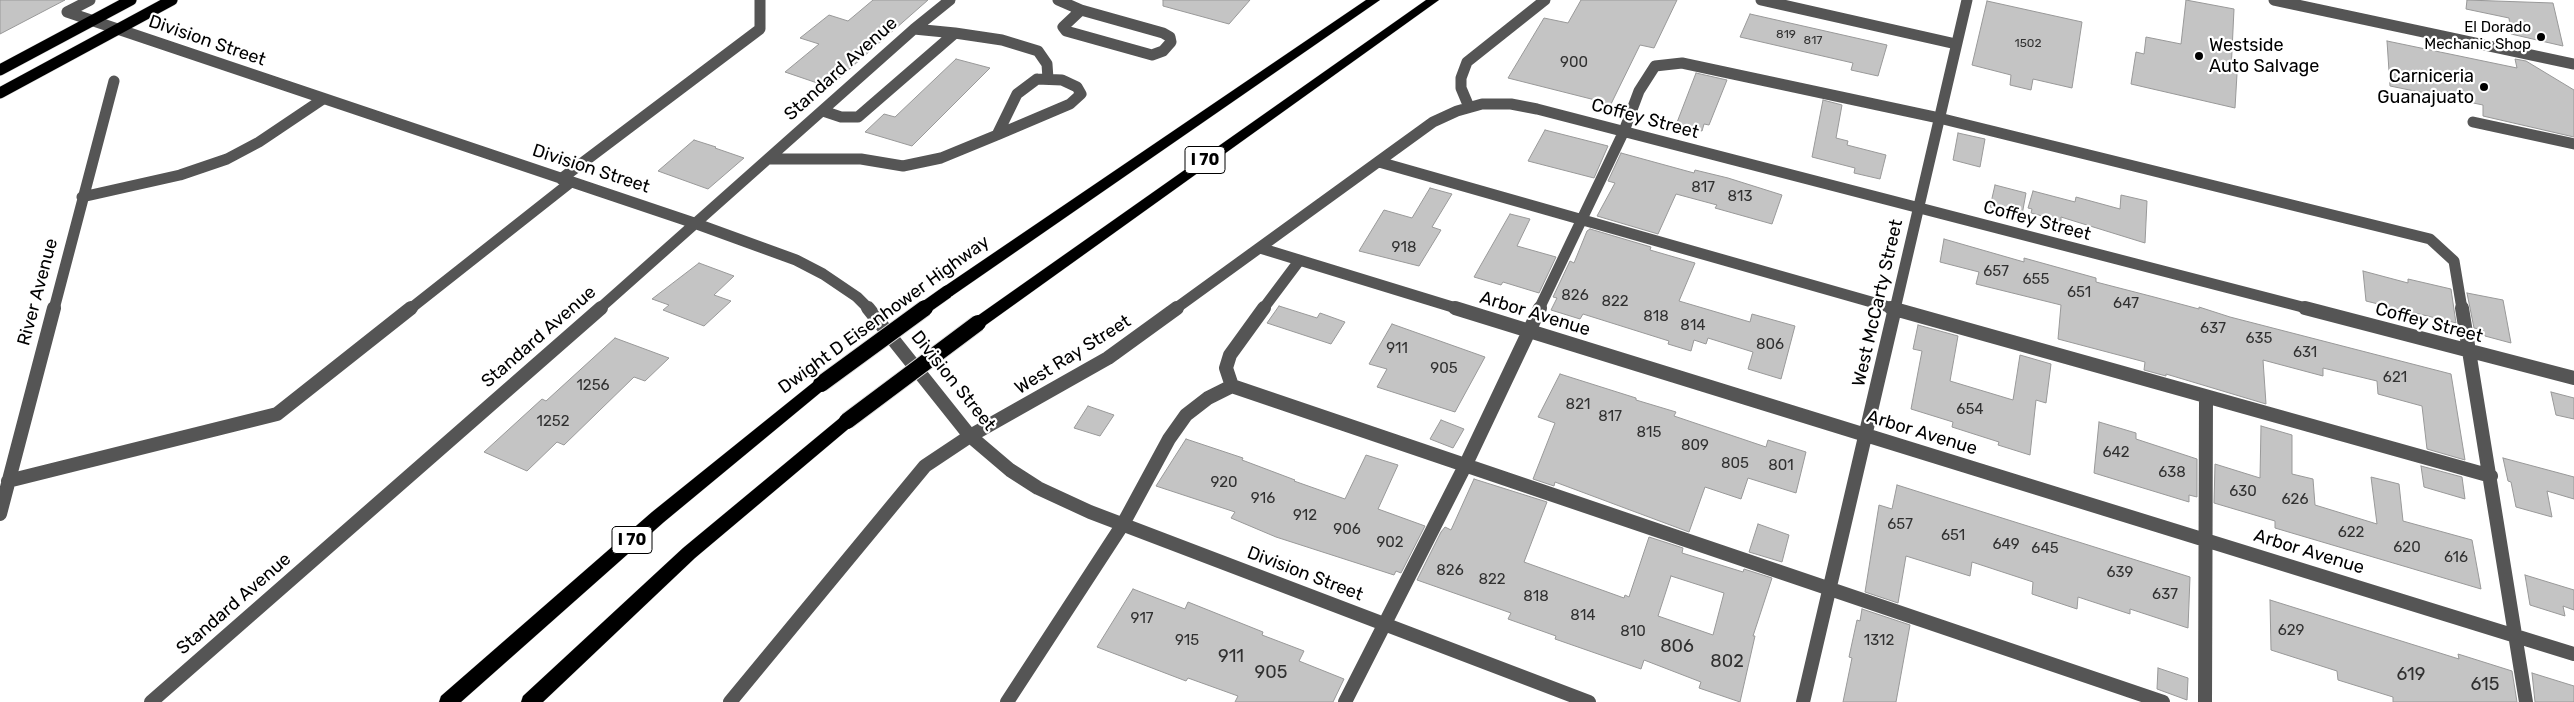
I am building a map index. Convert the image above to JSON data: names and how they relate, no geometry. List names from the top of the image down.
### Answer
{
  "streets": {
    "highway": ["I 70", "Dwight D Eisenhower Highway"],
    "street": [
      "Division Street",
      "Standard Avenue",
      "Coffey Street",
      "River Avenue",
      "West McCarty Street",
      "Arbor Avenue",
      "West Ray Street"
    ]
  },
  "crossings": [
    ["Division Street", "Standard Avenue"],
    ["Division Street", "West Ray Street"],
    ["Coffey Street", "West McCarty Street"],
    ["Coffey Street", "West Ray Street"],
    ["West McCarty Street", "Arbor Avenue"],
    ["Arbor Avenue", "West Ray Street"]
  ],
  "places": ["El Dorado Mechanic Shop", "Westside Auto Salvage", "Carniceria Guanajuato"],
  "house_numbers": [
    "819",
    "817",
    "1502",
    "900",
    "817",
    "813",
    "918",
    "657",
    "655",
    "651",
    "826",
    "822",
    "647",
    "818",
    "814",
    "637",
    "635",
    "806",
    "911",
    "631",
    "905",
    "621",
    "1256",
    "821",
    "654",
    "817",
    "1252",
    "815",
    "809",
    "642",
    "805",
    "801",
    "638",
    "920",
    "630",
    "916",
    "626",
    "912",
    "657",
    "906",
    "622",
    "651",
    "902",
    "649",
    "620",
    "645",
    "616",
    "826",
    "639",
    "822",
    "637",
    "818",
    "814",
    "917",
    "629",
    "810",
    "915",
    "1312",
    "806",
    "911",
    "802",
    "905",
    "619",
    "615"
  ]
}
